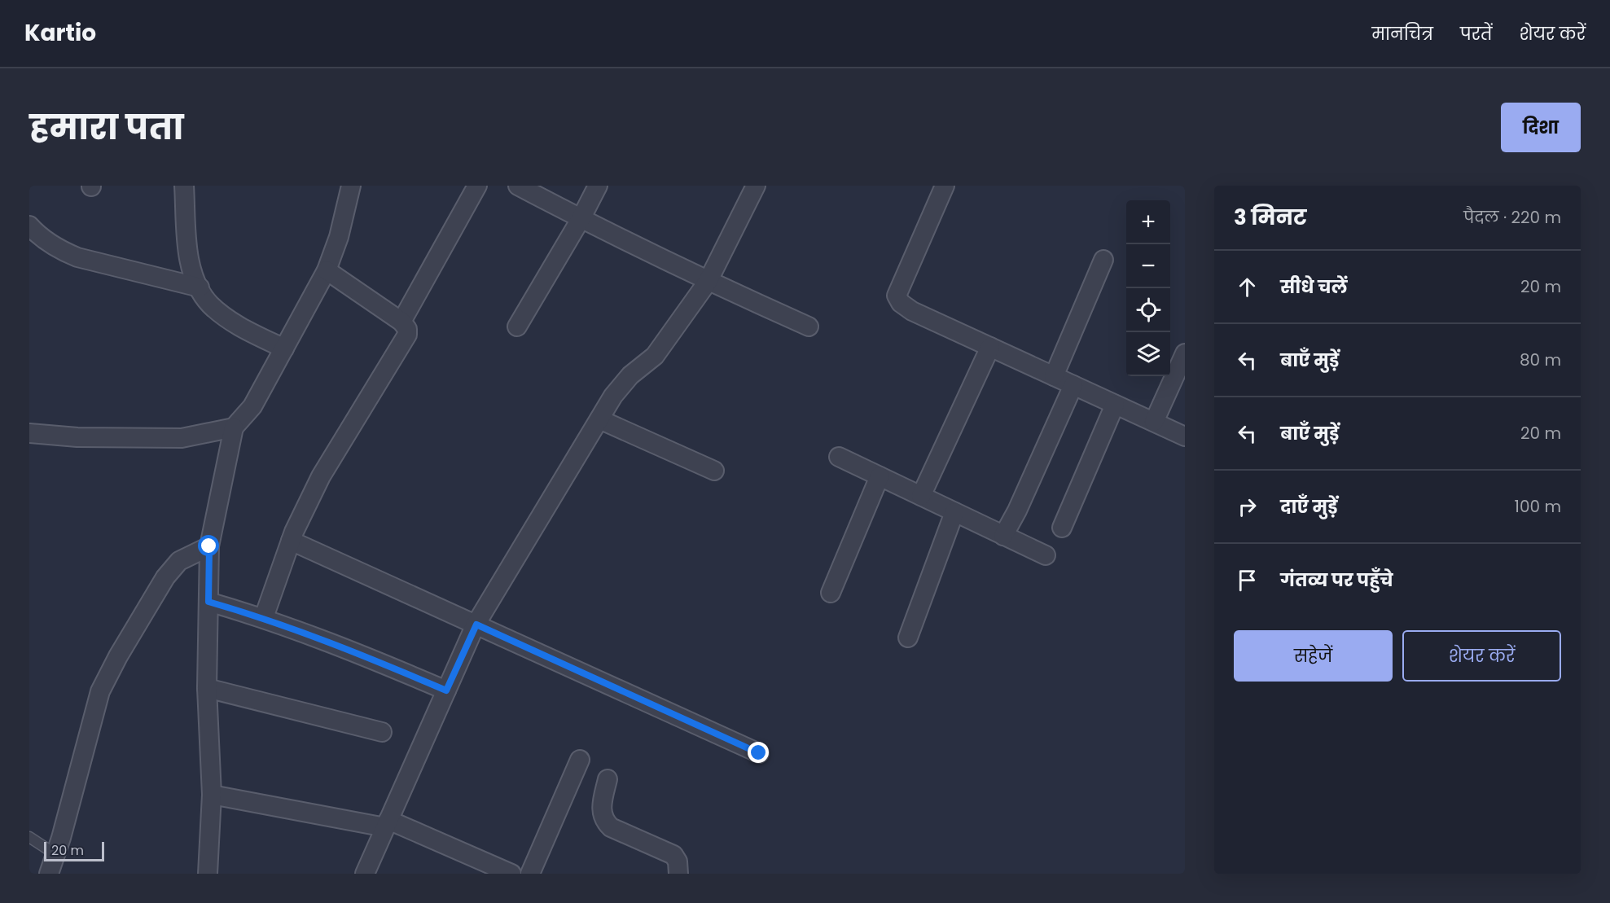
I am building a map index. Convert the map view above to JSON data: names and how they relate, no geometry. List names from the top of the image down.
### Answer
{
  "scale_bar": "20 m",
  "page": {
    "header": "Kartio",
    "nav": ["मानचित्र", "परतें", "शेयर करें"],
    "title": "हमारा पता",
    "buttons": [
      "दिशा",
      ["सहेजें", "शेयर करें"]
    ],
    "heading": ["3 मिनट", "पैदल · 220 m"],
    "map_buttons": ["+", "−"],
    "list": [
      ["सीधे चलें", "20 m"],
      ["बाएँ मुड़ें", "80 m"],
      ["बाएँ मुड़ें", "20 m"],
      ["दाएँ मुड़ें", "100 m"],
      "गंतव्य पर पहुँचे"
    ],
    "scale": "20 m"
  }
}
